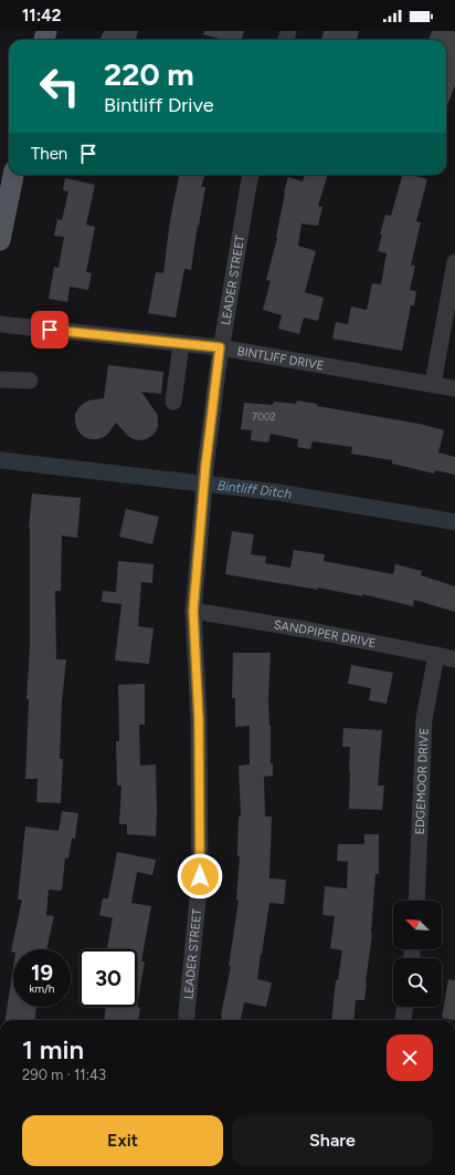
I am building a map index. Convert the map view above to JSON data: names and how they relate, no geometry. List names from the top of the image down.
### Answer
{
  "streets": {
    "street": [
      "LEADER STREET",
      "BINTLIFF DRIVE",
      "SANDPIPER DRIVE",
      "EDGEMOOR DRIVE"
    ]
  },
  "crossings": [
    ["LEADER STREET", "BINTLIFF DRIVE"],
    ["LEADER STREET", "SANDPIPER DRIVE"],
    ["SANDPIPER DRIVE", "EDGEMOOR DRIVE"]
  ],
  "water": ["Bintliff Ditch"],
  "house_numbers": ["7002"],
  "north": "top left",
  "page": {
    "status": "11:42",
    "turn": ["220 m", "Bintliff Drive"],
    "then": "Then",
    "speed": "19 km/h",
    "limit": "30",
    "heading": ["1 min", "290 m · 11:43"],
    "buttons": ["Exit", "Share"]
  }
}
